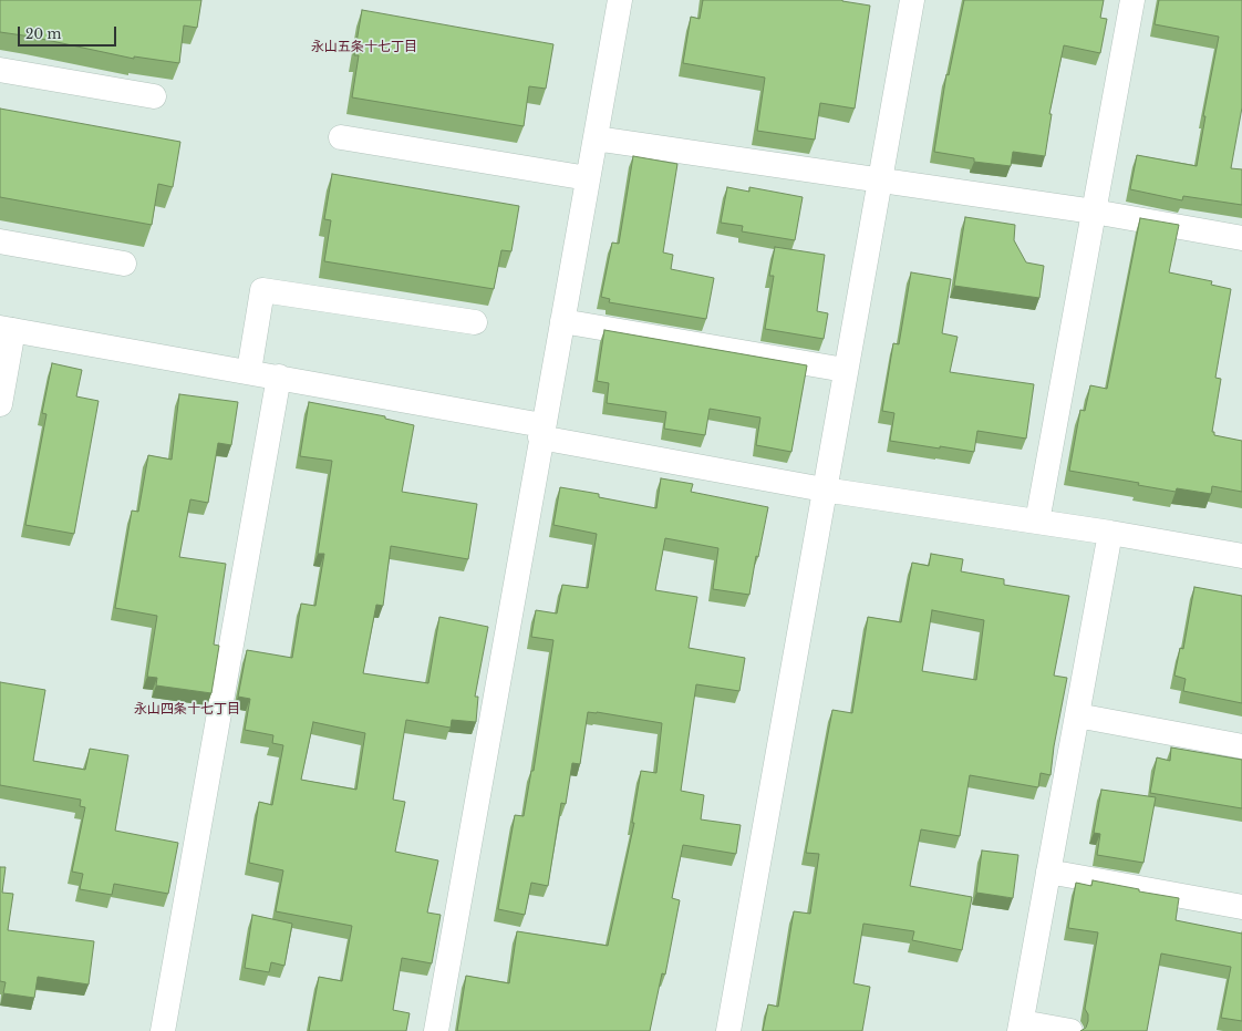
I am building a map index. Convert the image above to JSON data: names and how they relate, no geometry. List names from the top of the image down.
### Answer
{
  "districts": ["永山五条十七丁目", "永山四条十七丁目"],
  "scale_bar": "20 m"
}
